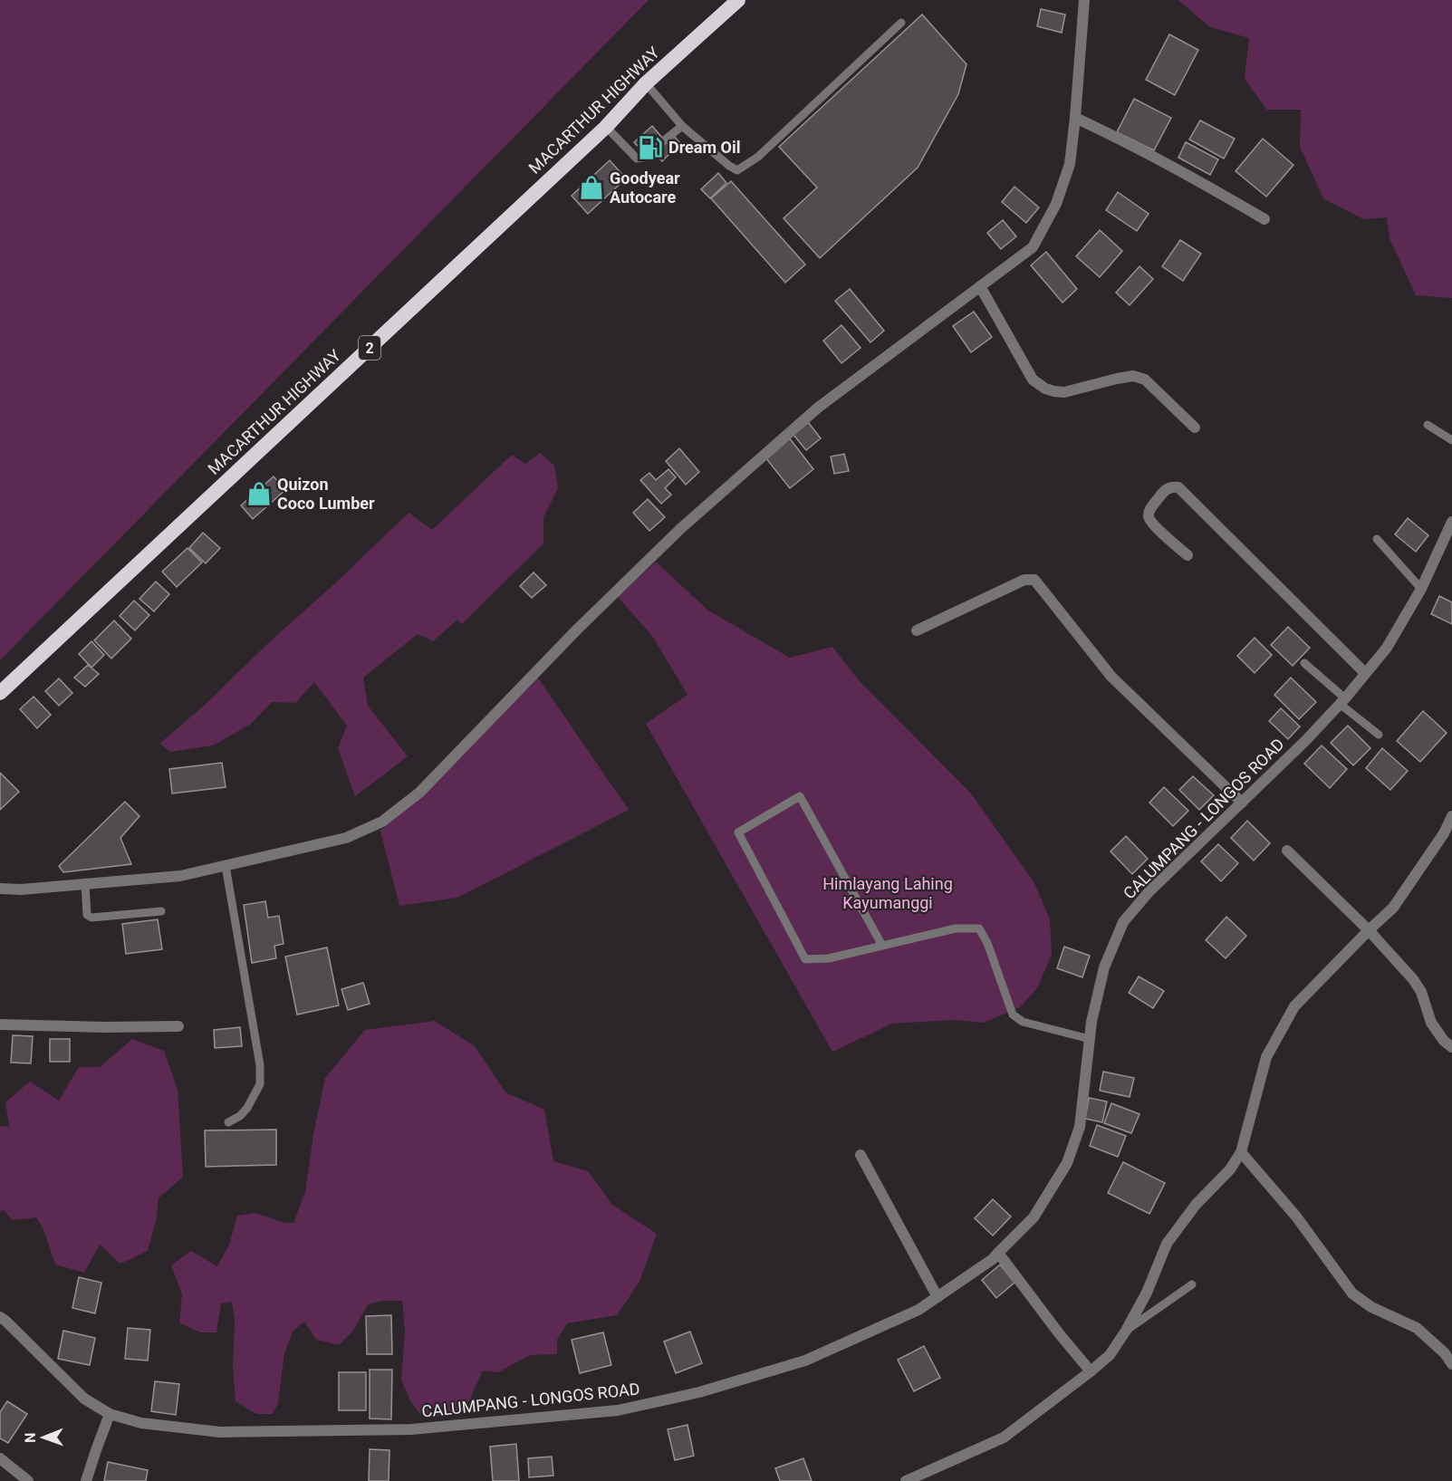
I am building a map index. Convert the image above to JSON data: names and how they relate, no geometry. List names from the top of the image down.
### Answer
{
  "streets": {
    "highway": ["MACARTHUR HIGHWAY", "2"],
    "street": ["CALUMPANG - LONGOS ROAD"]
  },
  "parks": ["Himlayang Lahing Kayumanggi"],
  "places": {
    "fuel station": ["Dream Oil"],
    "shop": ["Goodyear Autocare", "Quizon Coco Lumber"]
  },
  "north": "left"
}
